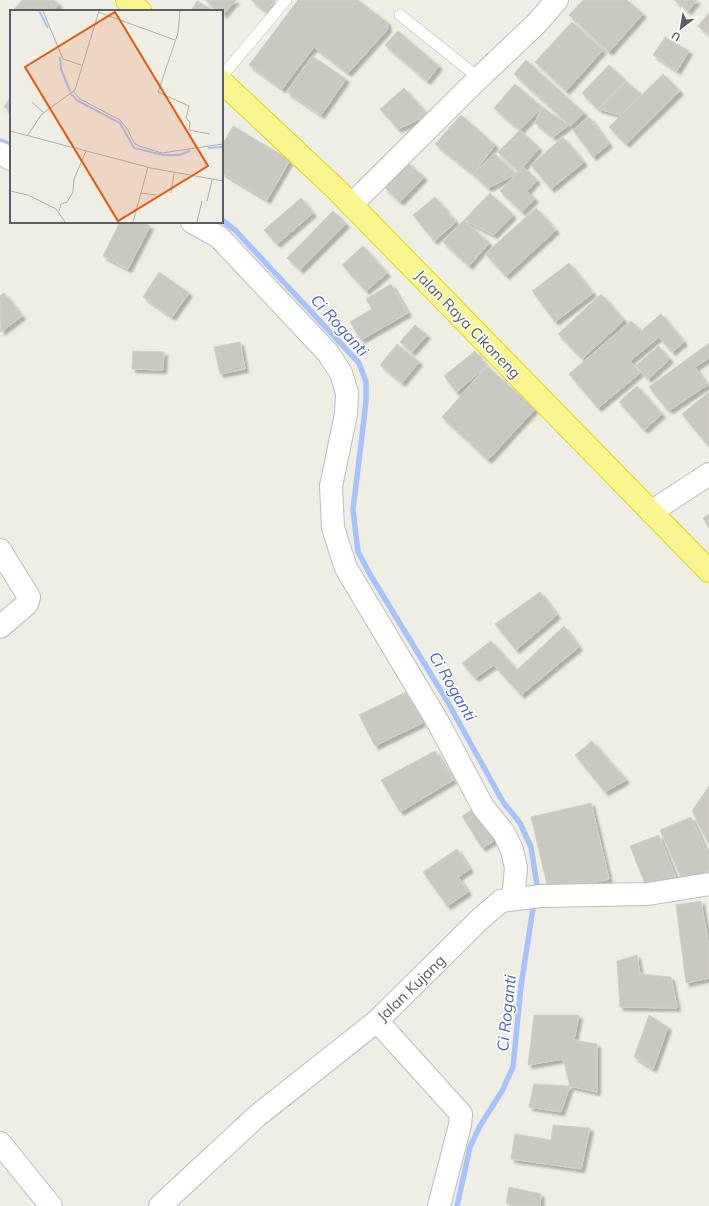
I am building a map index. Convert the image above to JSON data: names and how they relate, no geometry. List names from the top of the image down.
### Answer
{
  "streets": {
    "highway": ["Jalan Raya Cikoneng"],
    "street": ["Jalan Kujang"]
  },
  "water": ["Ci Roganti"],
  "north": "bottom left"
}
